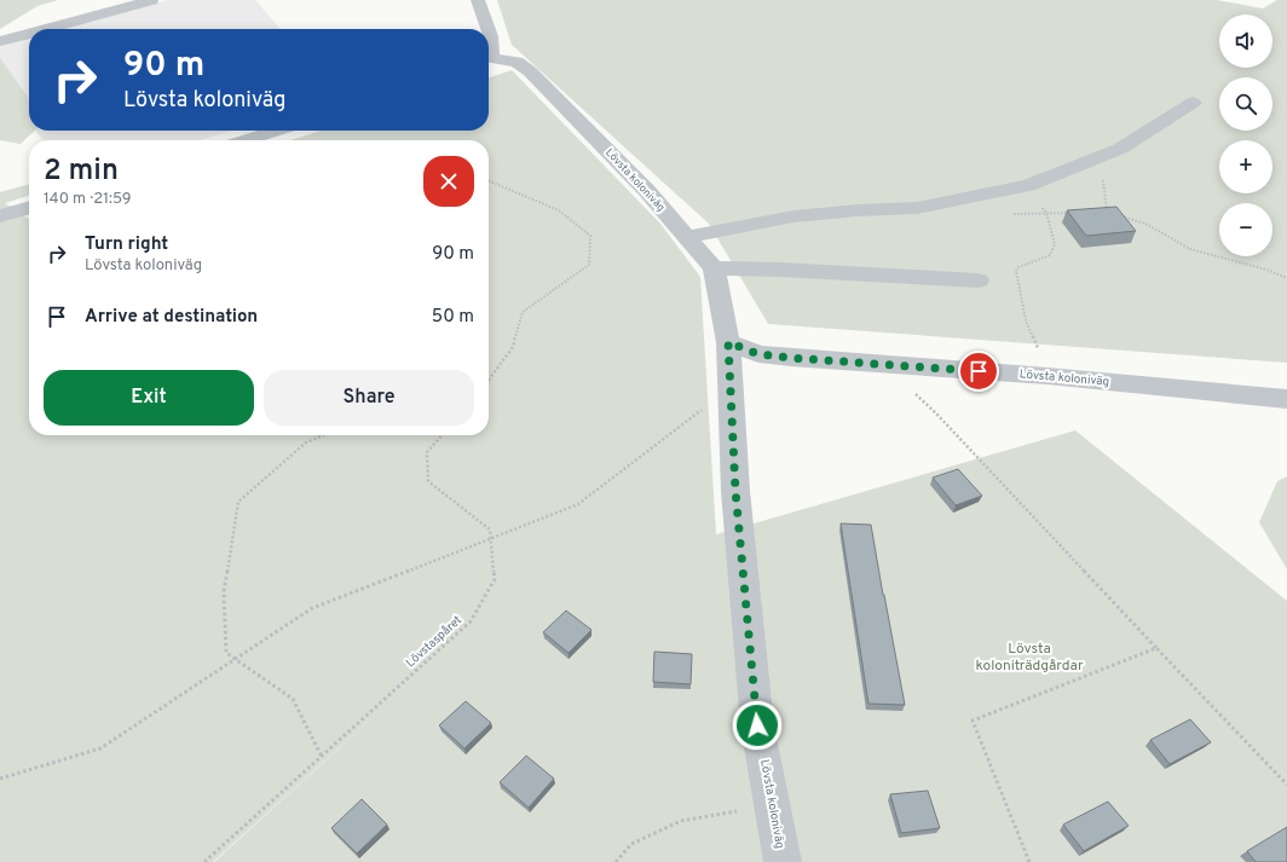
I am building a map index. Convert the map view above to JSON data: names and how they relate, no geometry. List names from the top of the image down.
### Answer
{
  "streets": {
    "street": ["Lövsta koloniväg"],
    "path": ["Lövstaspåret"]
  },
  "parks": ["Lövsta koloniträdgårdar"],
  "page": {
    "map_buttons": ["+", "−"],
    "turn": ["90 m", "Lövsta koloniväg"],
    "heading": ["2 min", "140 m · 21:59"],
    "list": [
      {
        "name": "Turn right",
        "note": "Lövsta koloniväg",
        "value": "90 m"
      },
      {
        "name": "Arrive at destination",
        "value": "50 m"
      }
    ],
    "buttons": ["Exit", "Share"]
  }
}
